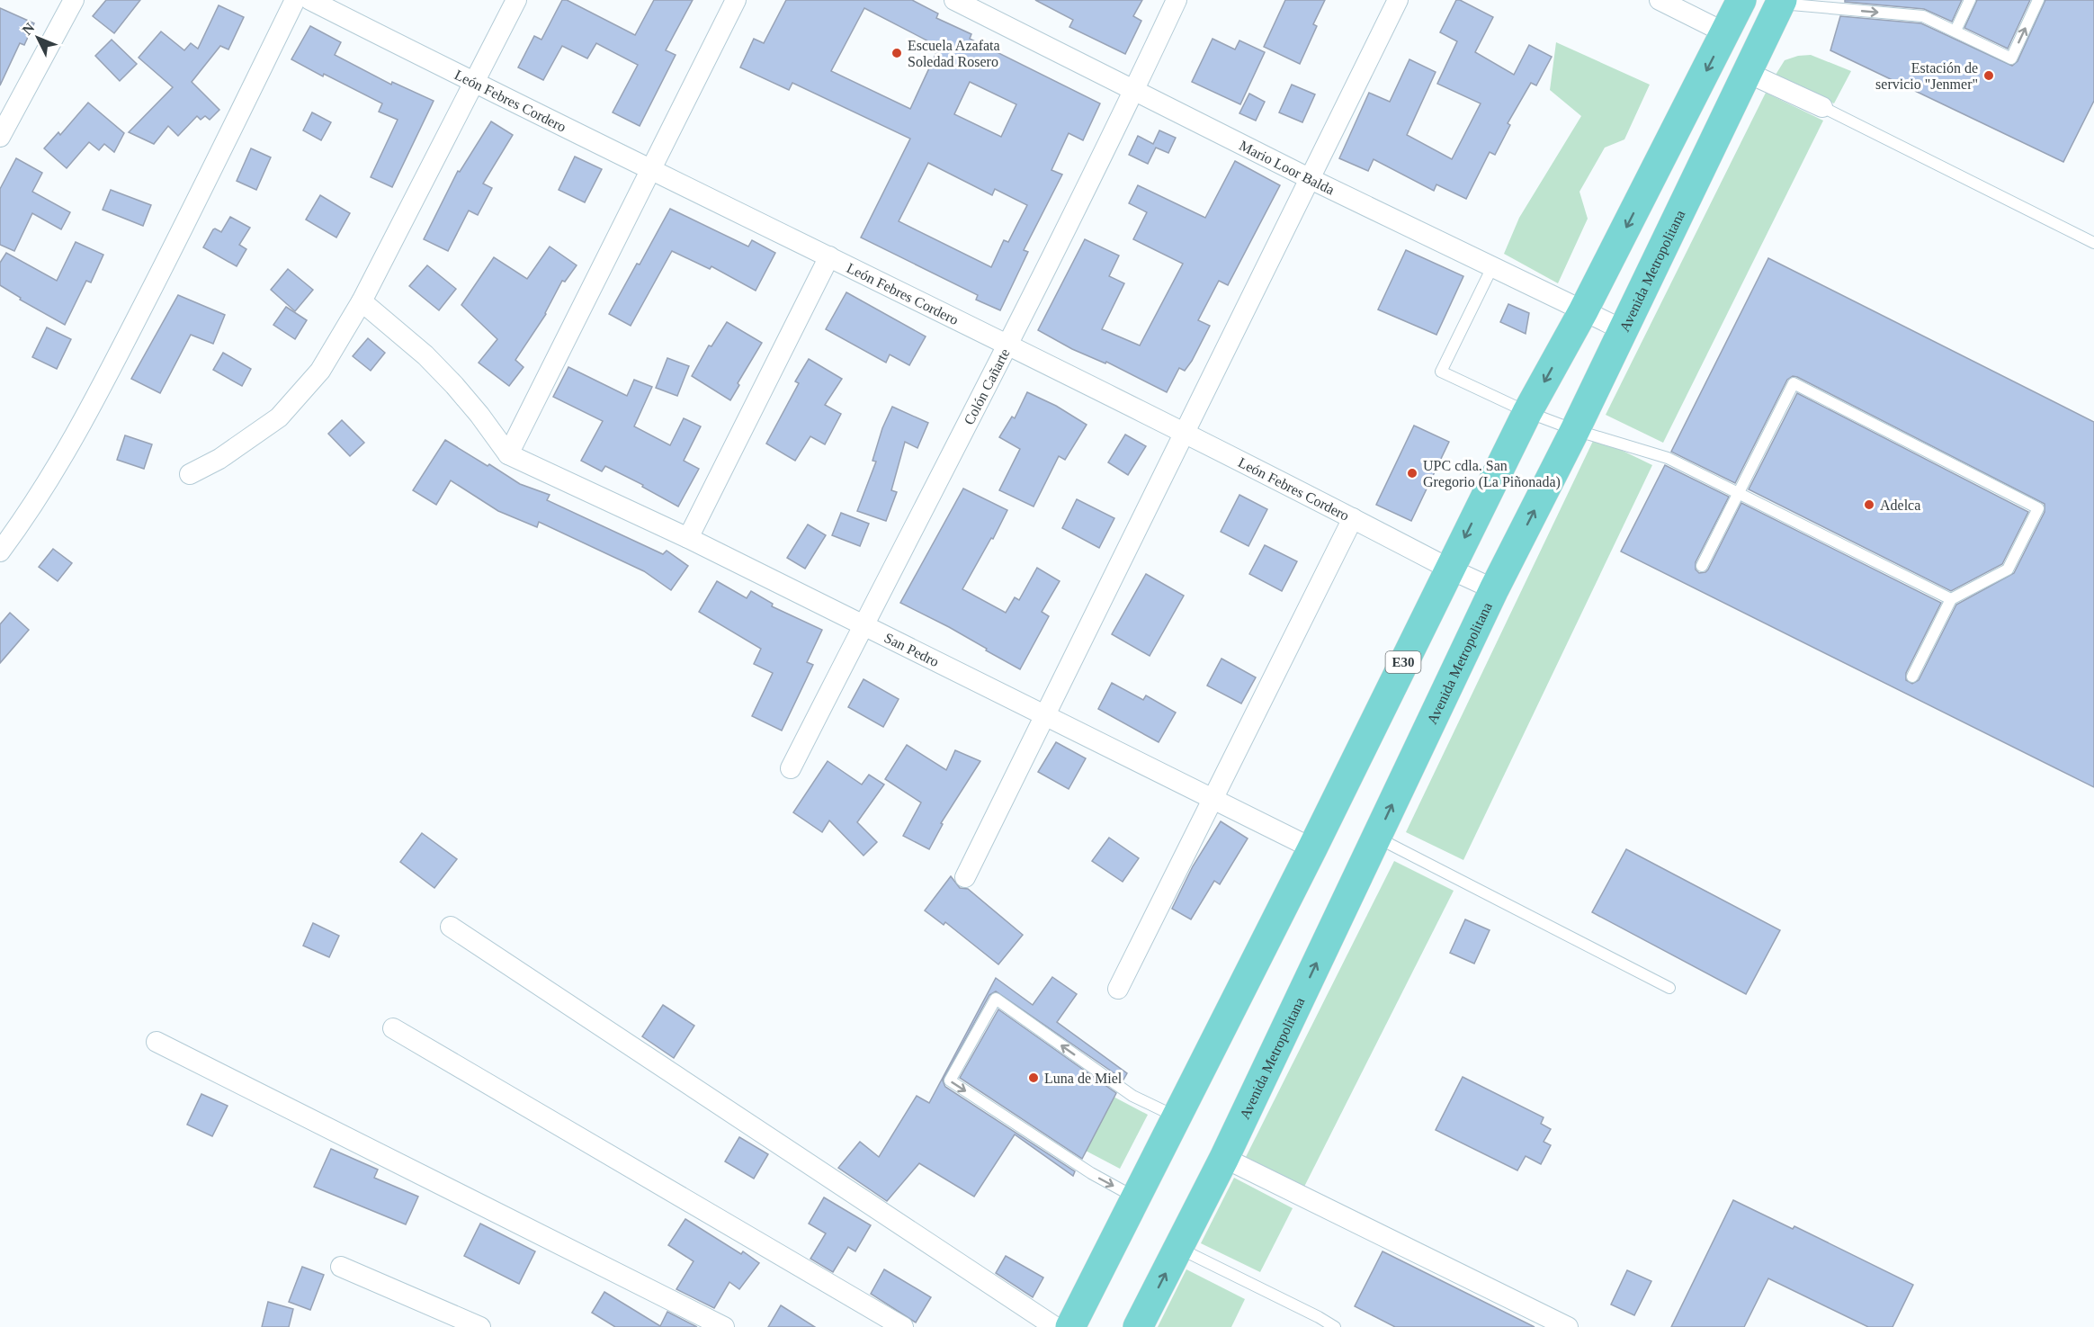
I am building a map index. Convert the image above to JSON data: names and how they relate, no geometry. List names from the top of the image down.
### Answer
{
  "streets": {
    "highway": ["Avenida Metropolitana", "E30"],
    "street": [
      "León Febres Cordero",
      "Mario Loor Balda",
      "Colón Cañarte",
      "San Pedro"
    ]
  },
  "crossings": [
    ["León Febres Cordero", "Avenida Metropolitana"],
    ["León Febres Cordero", "Colón Cañarte"],
    ["León Febres Cordero", "E30"],
    ["Mario Loor Balda", "Avenida Metropolitana"],
    ["Mario Loor Balda", "Colón Cañarte"],
    ["Mario Loor Balda", "E30"],
    ["Colón Cañarte", "San Pedro"],
    ["San Pedro", "E30"]
  ],
  "places": [
    "Escuela Azafata Soledad Rosero",
    "Estación de servicio \"Jenmer\"",
    "UPC cdla. San Gregorio (La Piñonada)",
    "Adelca",
    "Luna de Miel"
  ],
  "north": "top left"
}
